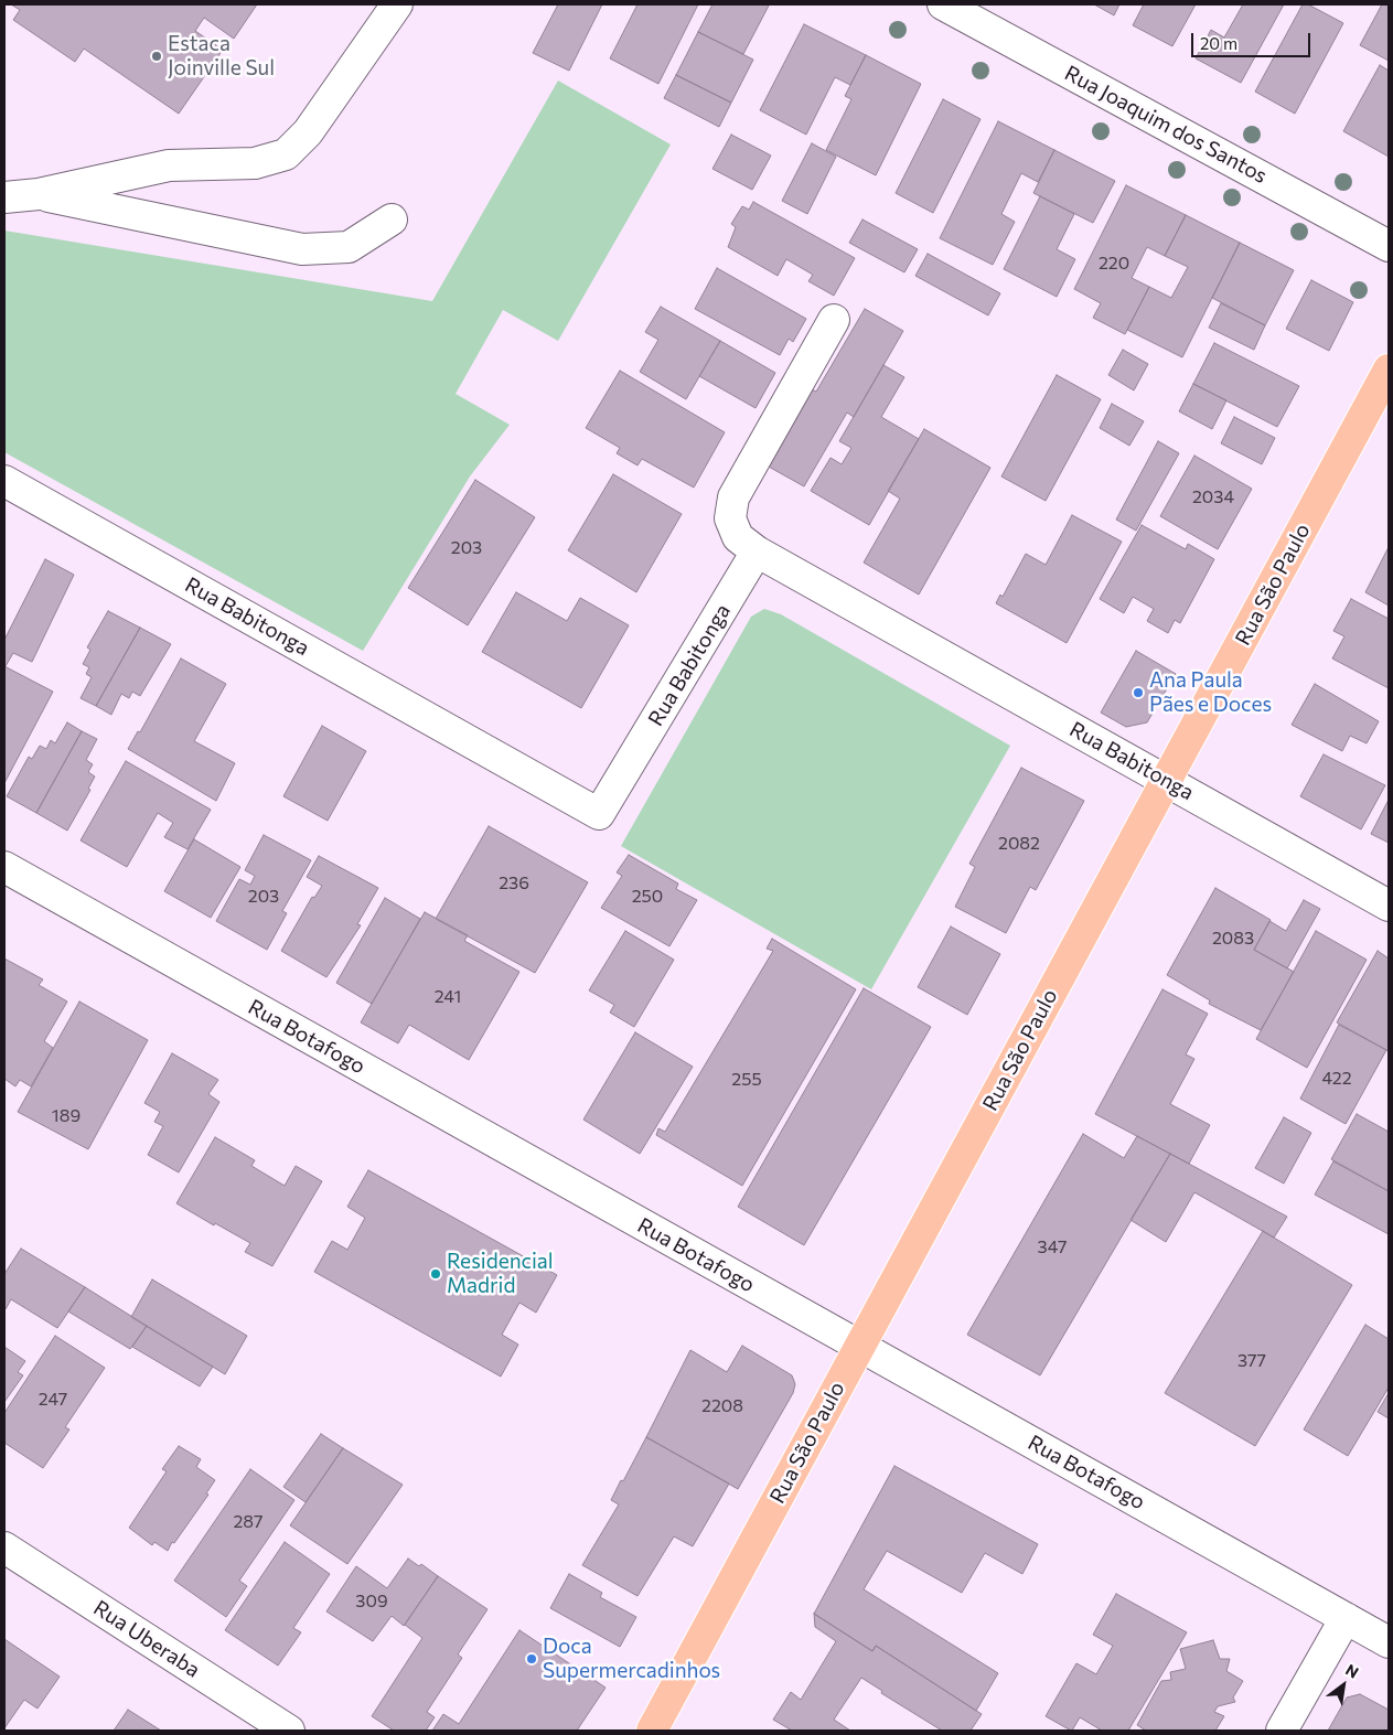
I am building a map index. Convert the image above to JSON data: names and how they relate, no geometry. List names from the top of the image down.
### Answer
{
  "streets": {
    "main road": ["Rua São Paulo"],
    "street": [
      "Rua Joaquim dos Santos",
      "Rua Babitonga",
      "Rua Botafogo",
      "Rua Uberaba"
    ]
  },
  "crossings": [
    ["Rua São Paulo", "Rua Babitonga"],
    ["Rua São Paulo", "Rua Botafogo"]
  ],
  "places": [
    "Estaca Joinville Sul",
    "Ana Paula Pães e Doces",
    "Residencial Madrid",
    "Doca Supermercadinhos"
  ],
  "house_numbers": [
    "220",
    "2034",
    "203",
    "2082",
    "236",
    "203",
    "250",
    "2083",
    "241",
    "422",
    "255",
    "189",
    "347",
    "377",
    "247",
    "2208",
    "287",
    "309"
  ],
  "scale_bar": "20 m",
  "north": "top right"
}
